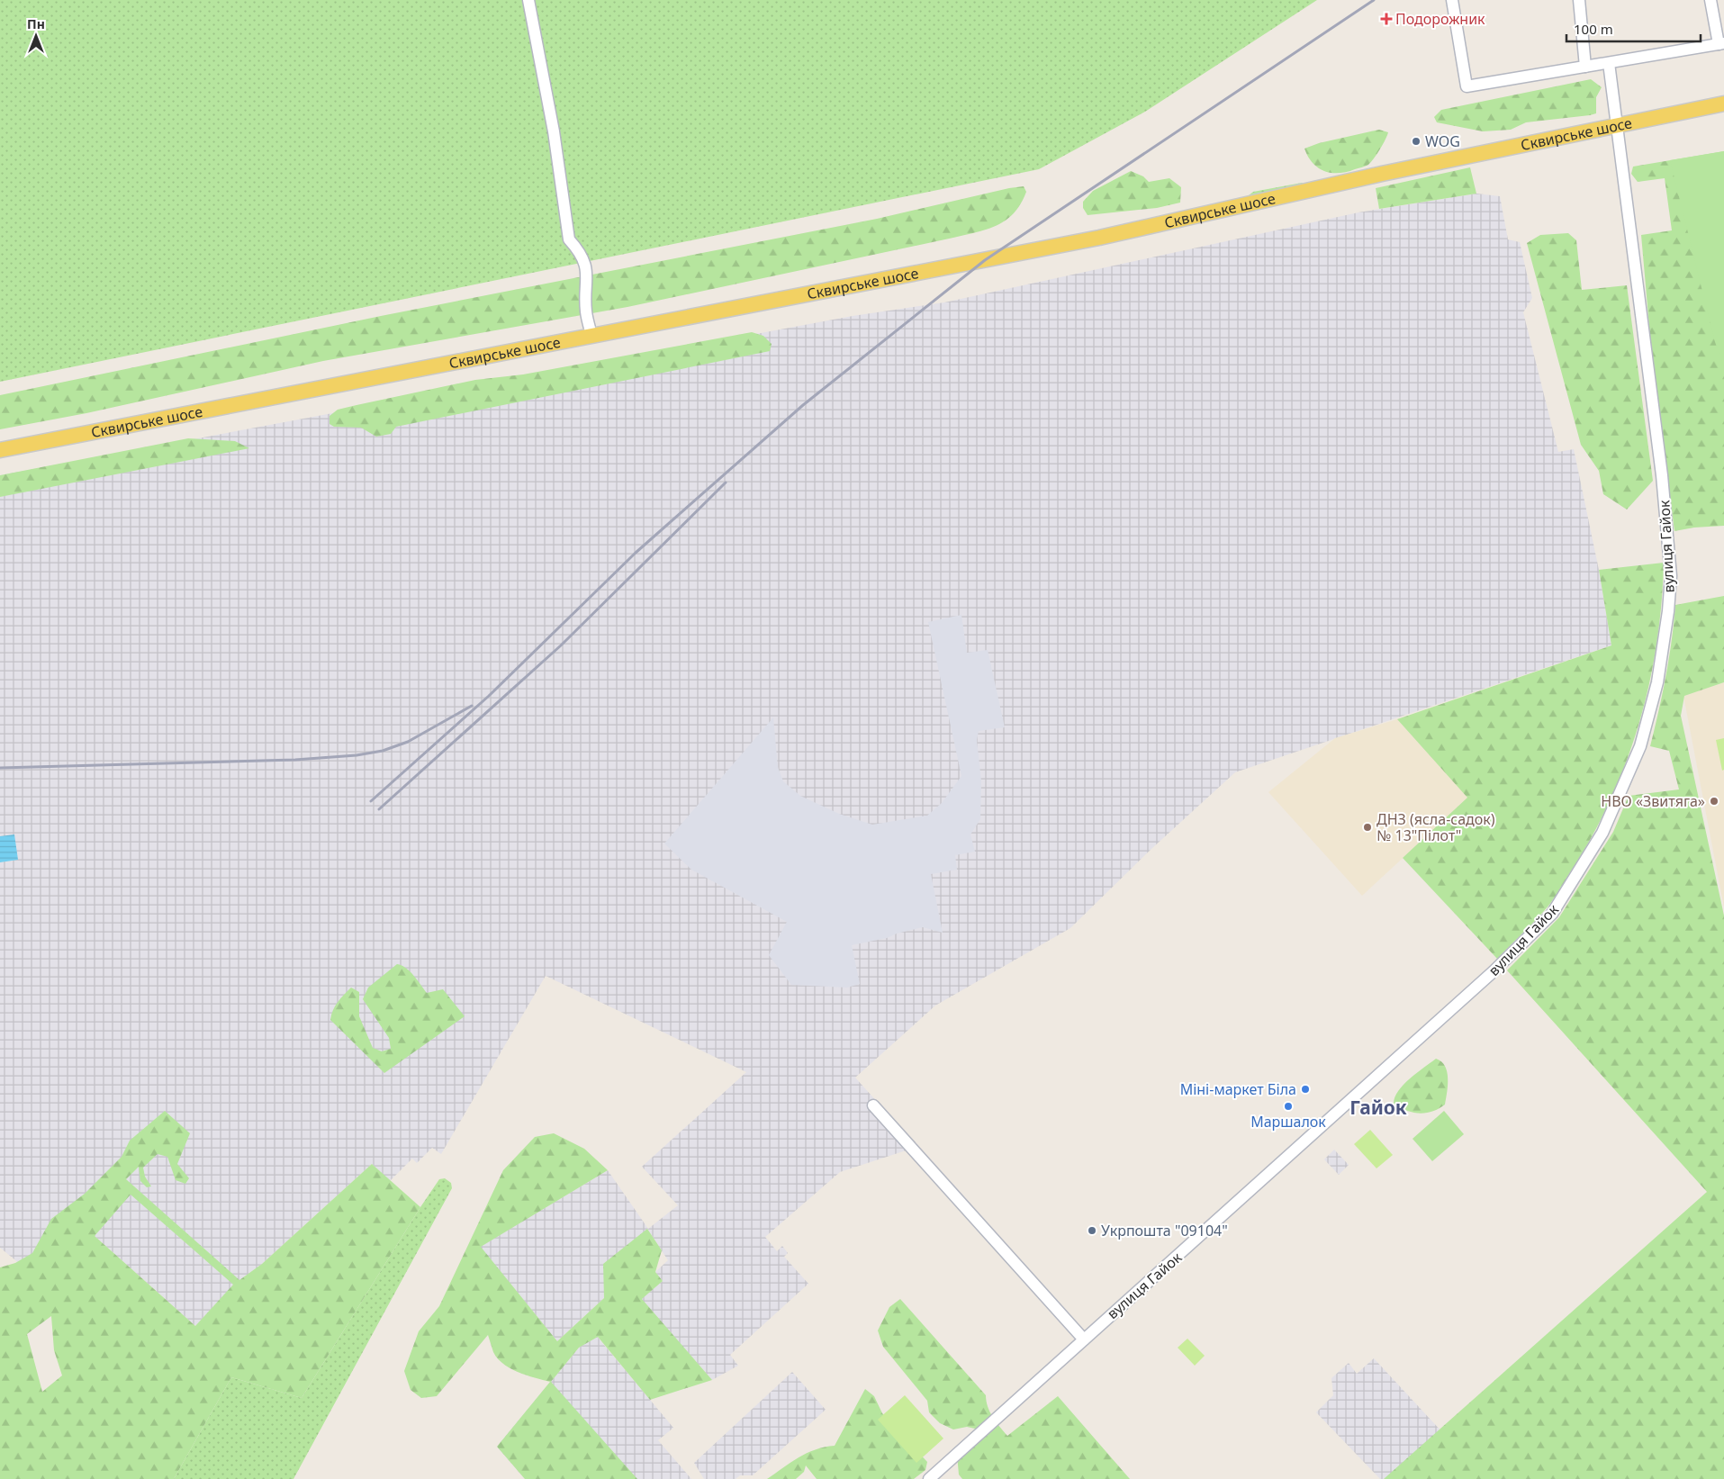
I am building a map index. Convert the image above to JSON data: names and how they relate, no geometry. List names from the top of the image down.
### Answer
{
  "streets": {
    "main road": ["Сквирське шосе"],
    "street": ["вулиця Гайок"]
  },
  "crossings": [
    ["Сквирське шосе", "вулиця Гайок"]
  ],
  "districts": ["Гайок"],
  "places": {
    "health": ["Подорожник"],
    "other": [
      "WOG",
      "НВО «Звитяга»",
      "ДНЗ (ясла-садок) № 13\"Пілот\"",
      "Міні-маркет Біла",
      "Маршалок",
      "Укрпошта \"09104\""
    ]
  },
  "scale_bar": "100 m",
  "north": "top"
}
